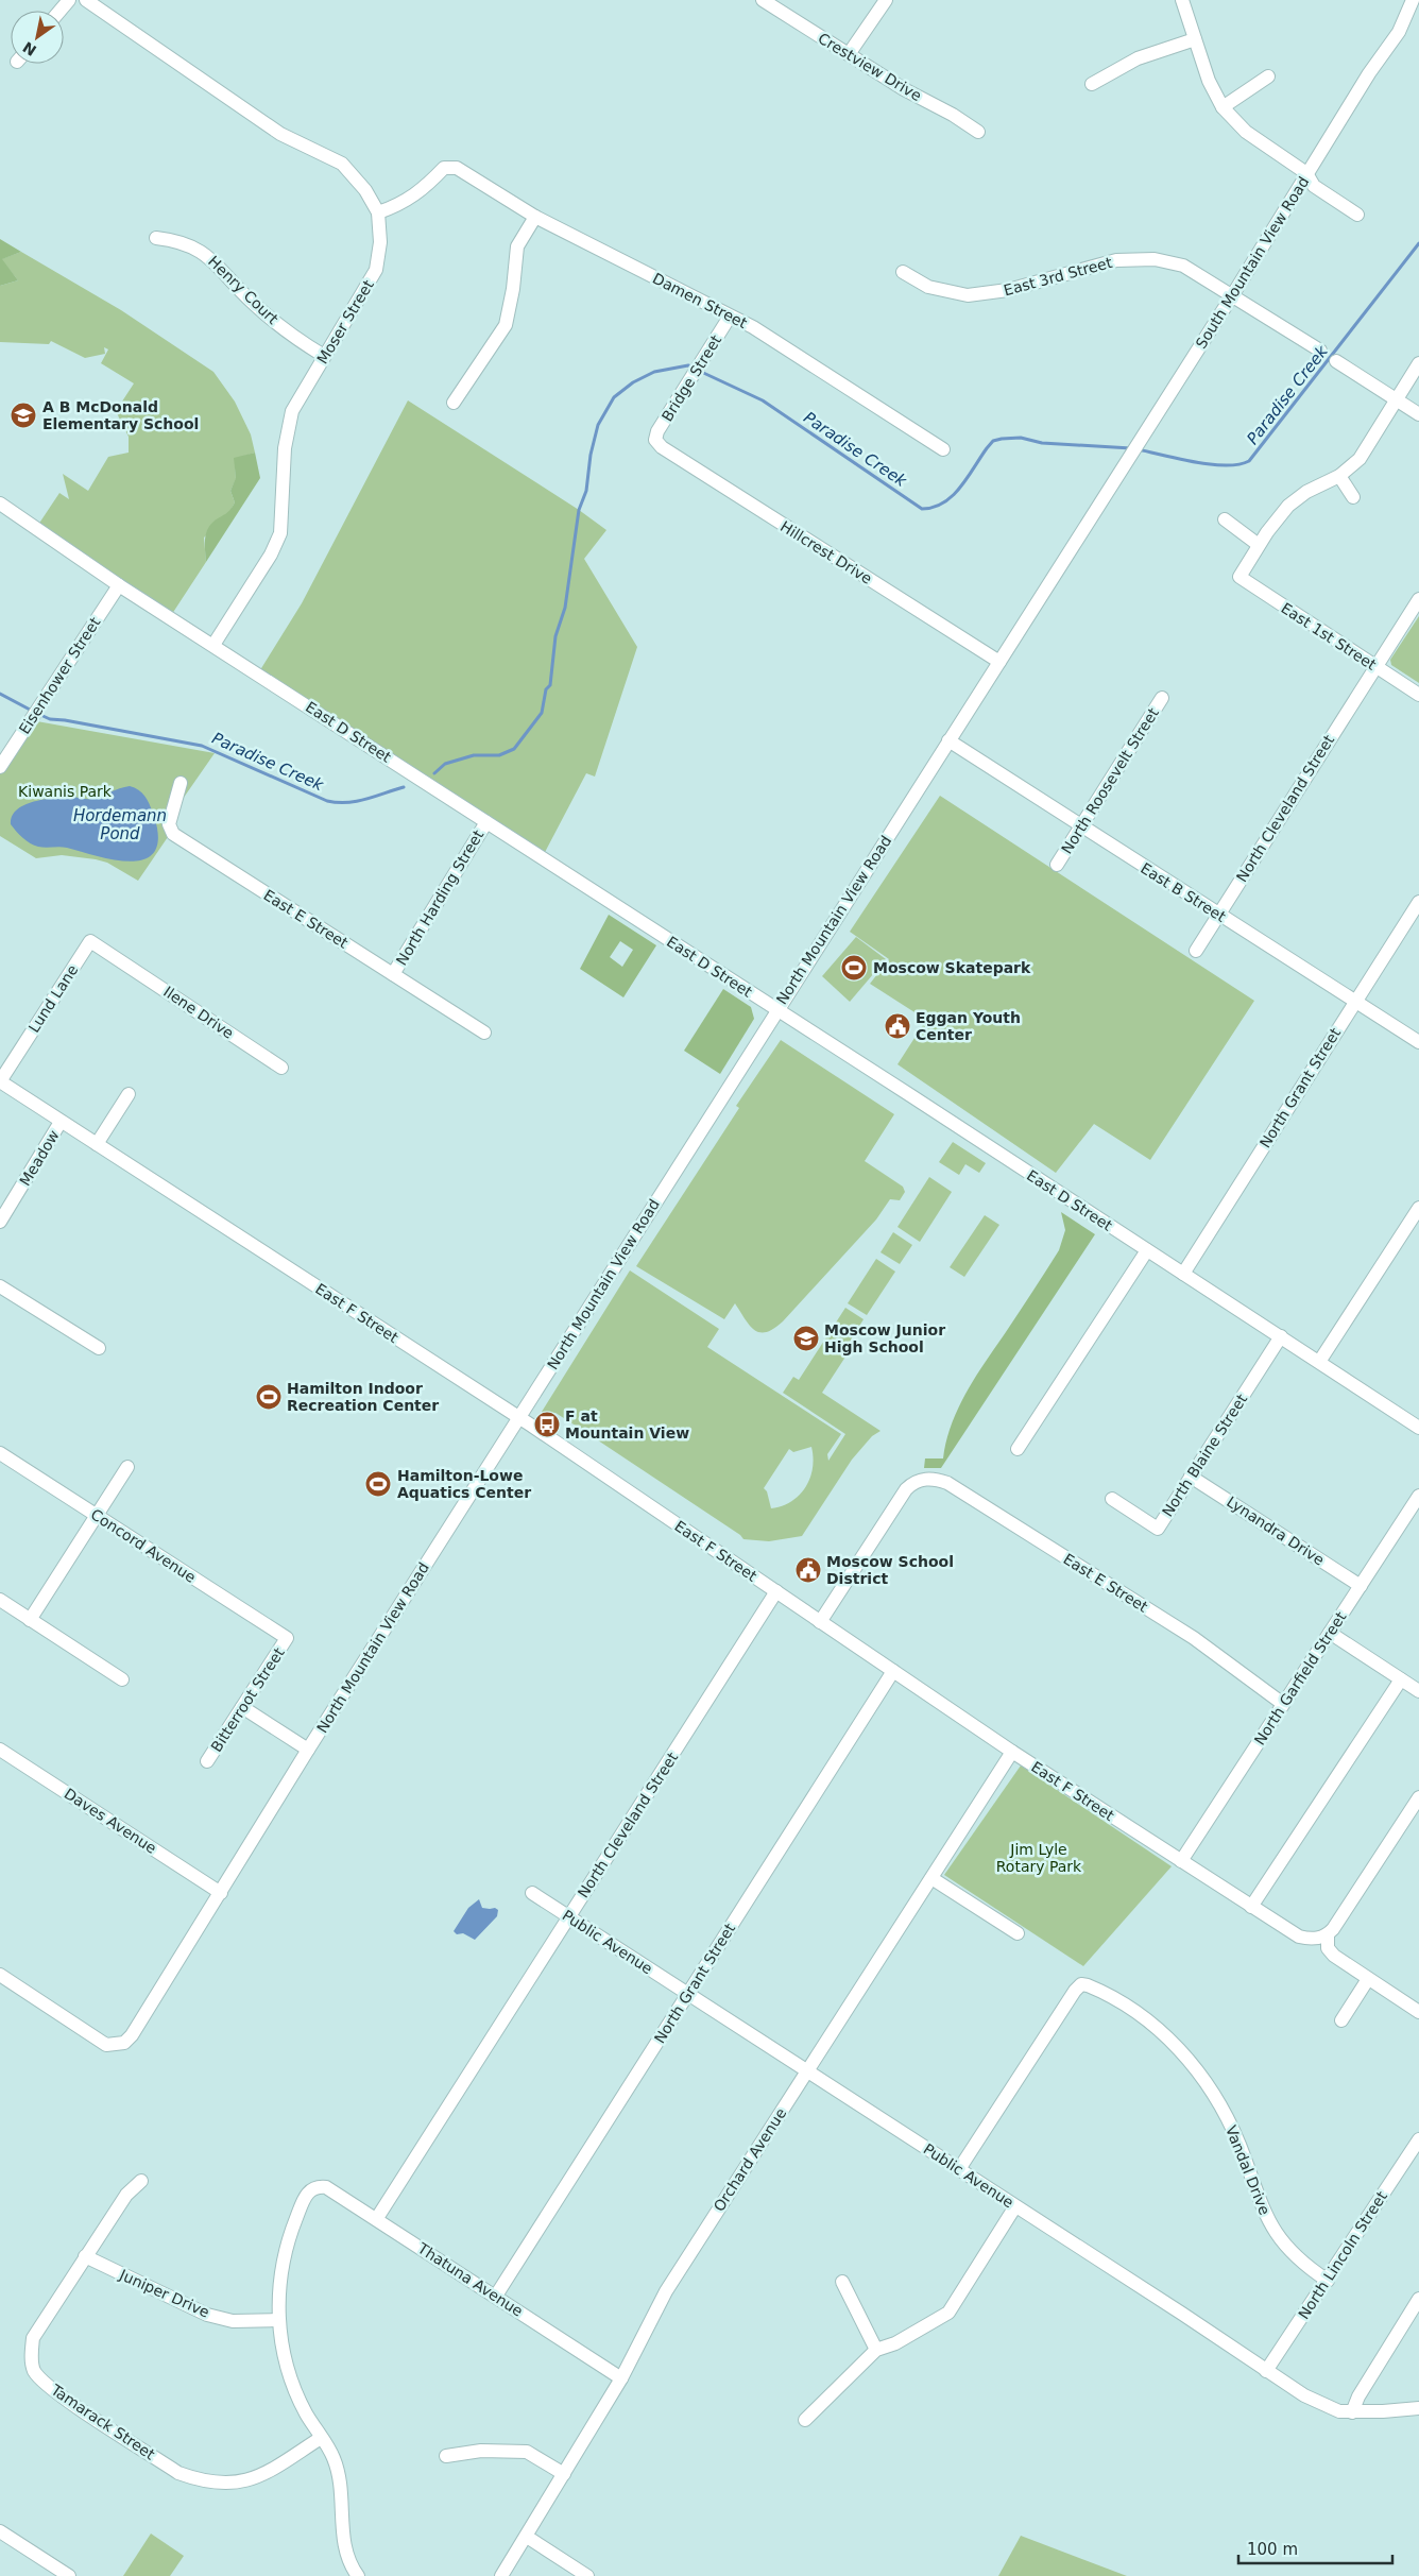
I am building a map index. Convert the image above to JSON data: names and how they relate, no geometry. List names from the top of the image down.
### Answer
{
  "streets": {
    "street": [
      "Crestview Drive",
      "South Mountain View Road",
      "East 3rd Street",
      "Henry Court",
      "Damen Street",
      "Moser Street",
      "Bridge Street",
      "Hillcrest Drive",
      "East 1st Street",
      "Eisenhower Street",
      "East D Street",
      "North Roosevelt Street",
      "North Cleveland Street",
      "East B Street",
      "North Harding Street",
      "East E Street",
      "North Mountain View Road",
      "Lund Lane",
      "Ilene Drive",
      "North Grant Street",
      "Meadow",
      "East F Street",
      "North Blaine Street",
      "Lynandra Drive",
      "Concord Avenue",
      "North Garfield Street",
      "Bitterroot Street",
      "Daves Avenue",
      "Public Avenue",
      "Orchard Avenue",
      "Vandal Drive",
      "North Lincoln Street",
      "Thatuna Avenue",
      "Juniper Drive",
      "Tamarack Street"
    ]
  },
  "crossings": [
    ["South Mountain View Road", "East 3rd Street"],
    ["South Mountain View Road", "North Mountain View Road"],
    ["Henry Court", "Moser Street"],
    ["Damen Street", "Moser Street"],
    ["Damen Street", "Bridge Street"],
    ["Moser Street", "East D Street"],
    ["Bridge Street", "Hillcrest Drive"],
    ["Hillcrest Drive", "North Mountain View Road"],
    ["East 1st Street", "North Cleveland Street"],
    ["Eisenhower Street", "East D Street"],
    ["East D Street", "North Harding Street"],
    ["East D Street", "North Mountain View Road"],
    ["East D Street", "North Grant Street"],
    ["East D Street", "North Blaine Street"],
    ["North Roosevelt Street", "East B Street"],
    ["North Cleveland Street", "East B Street"],
    ["North Cleveland Street", "East F Street"],
    ["North Cleveland Street", "Public Avenue"],
    ["North Cleveland Street", "Thatuna Avenue"],
    ["East B Street", "North Mountain View Road"],
    ["East B Street", "North Grant Street"],
    ["North Harding Street", "East E Street"],
    ["East E Street", "East F Street"],
    ["East E Street", "North Garfield Street"],
    ["North Mountain View Road", "East F Street"],
    ["North Mountain View Road", "Daves Avenue"],
    ["Lund Lane", "Ilene Drive"],
    ["Lund Lane", "East F Street"],
    ["North Grant Street", "East F Street"],
    ["North Grant Street", "Public Avenue"],
    ["North Grant Street", "Thatuna Avenue"],
    ["Meadow", "East F Street"],
    ["East F Street", "North Garfield Street"],
    ["East F Street", "Orchard Avenue"],
    ["North Blaine Street", "Lynandra Drive"],
    ["Lynandra Drive", "North Garfield Street"],
    ["Concord Avenue", "Bitterroot Street"],
    ["Public Avenue", "Orchard Avenue"],
    ["Public Avenue", "Vandal Drive"],
    ["Public Avenue", "North Lincoln Street"],
    ["Orchard Avenue", "Thatuna Avenue"],
    ["Vandal Drive", "North Lincoln Street"],
    ["Thatuna Avenue", "Juniper Drive"],
    ["Juniper Drive", "Tamarack Street"]
  ],
  "water": ["Paradise Creek", "Hordemann Pond"],
  "parks": ["Kiwanis Park", "Jim Lyle Rotary Park"],
  "places": {
    "school or university": ["A B McDonald Elementary School", "Moscow Junior High School"],
    "sports": ["Moscow Skatepark", "Hamilton Indoor Recreation Center", "Hamilton-Lowe Aquatics Center"],
    "public building": ["Eggan Youth Center", "Moscow School District"],
    "bus stop": ["F at Mountain View"]
  },
  "scale_bar": "100 m",
  "north": "bottom left"
}
